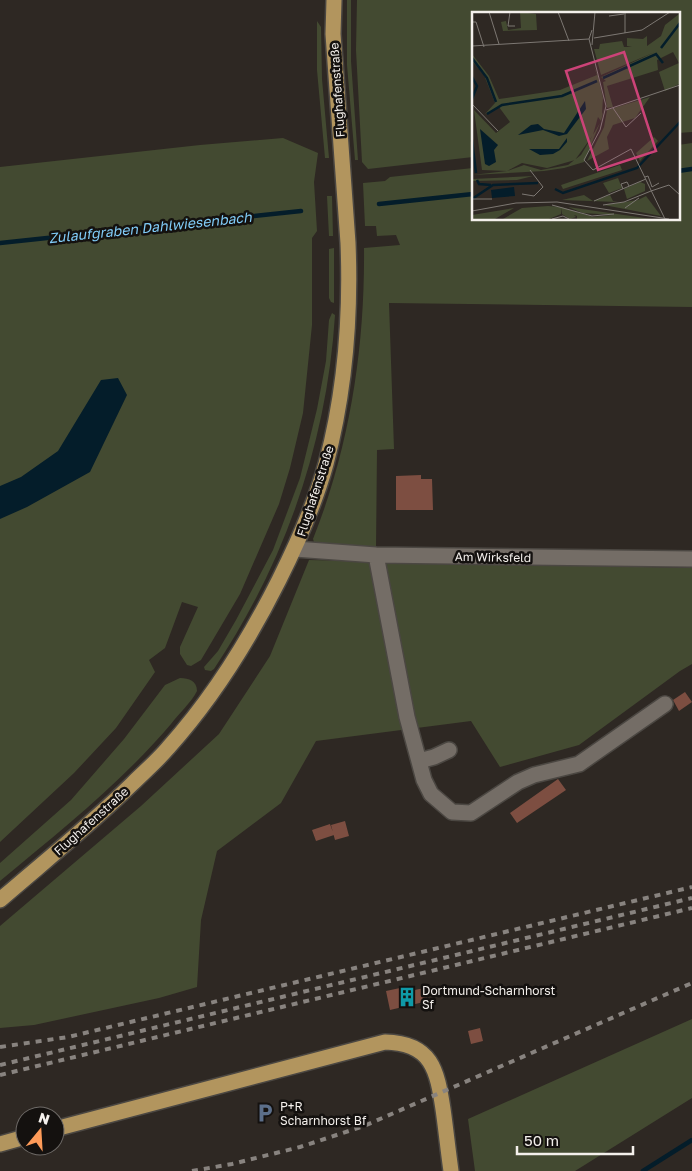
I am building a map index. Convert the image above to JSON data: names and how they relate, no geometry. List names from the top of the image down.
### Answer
{
  "streets": {
    "main road": ["Flughafenstraße"],
    "street": ["Am Wirksfeld"]
  },
  "crossings": [
    ["Flughafenstraße", "Am Wirksfeld"]
  ],
  "water": ["Zulaufgraben Dahlwiesenbach"],
  "places": {
    "building": ["Dortmund-Scharnhorst Sf"],
    "parking": ["P+R Scharnhorst Bf"]
  },
  "scale_bar": "50 m",
  "north": "top"
}
